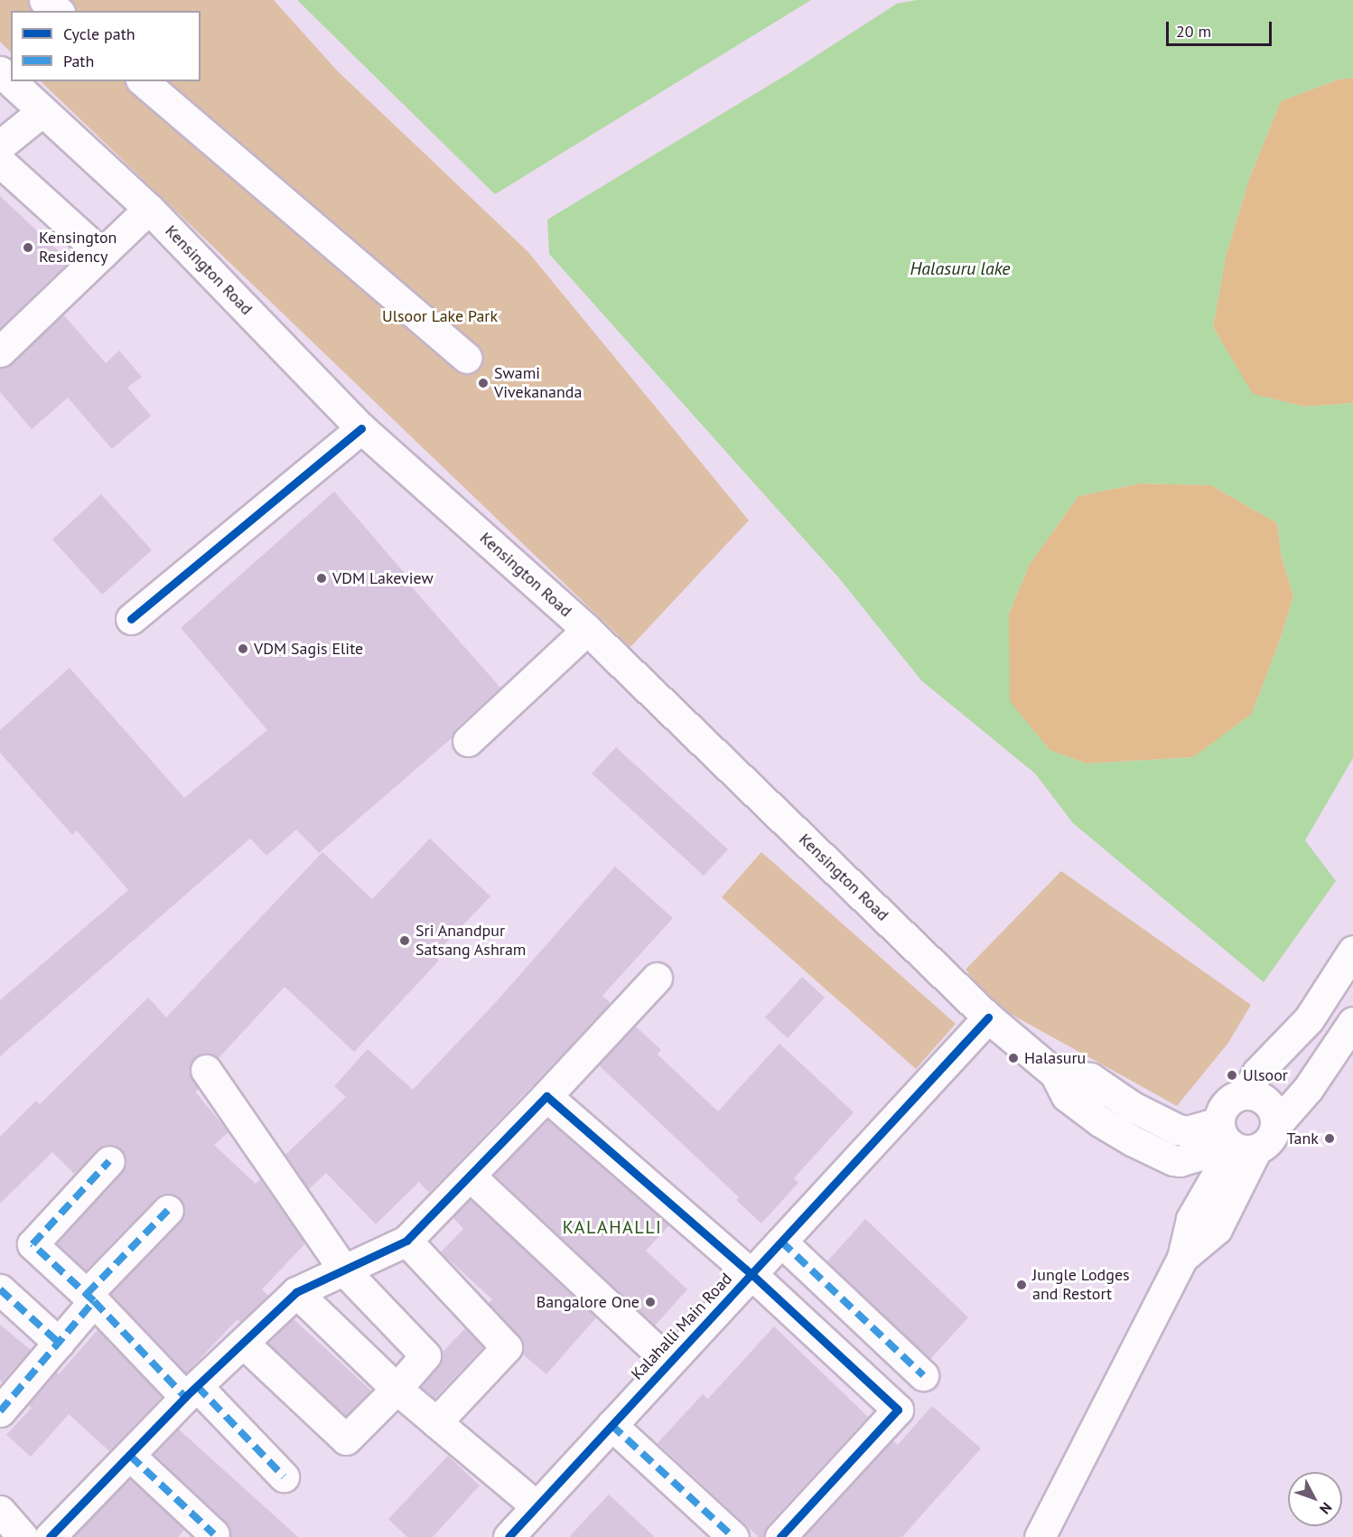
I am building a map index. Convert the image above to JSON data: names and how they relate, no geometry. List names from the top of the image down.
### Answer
{
  "streets": {
    "street": ["Kensington Road", "Kalahalli Main Road"]
  },
  "crossings": [
    ["Kensington Road", "Kalahalli Main Road"]
  ],
  "districts": ["KALAHALLI"],
  "water": ["Halasuru lake"],
  "parks": ["Ulsoor Lake Park"],
  "places": [
    "Kensington Residency",
    "Swami Vivekananda",
    "VDM Lakeview",
    "VDM Sagis Elite",
    "Sri Anandpur Satsang Ashram",
    "Halasuru",
    "Ulsoor",
    "Tank",
    "Jungle Lodges and Restort",
    "Bangalore One"
  ],
  "legend": ["Cycle path", "Path"],
  "scale_bar": "20 m",
  "north": "bottom right"
}
